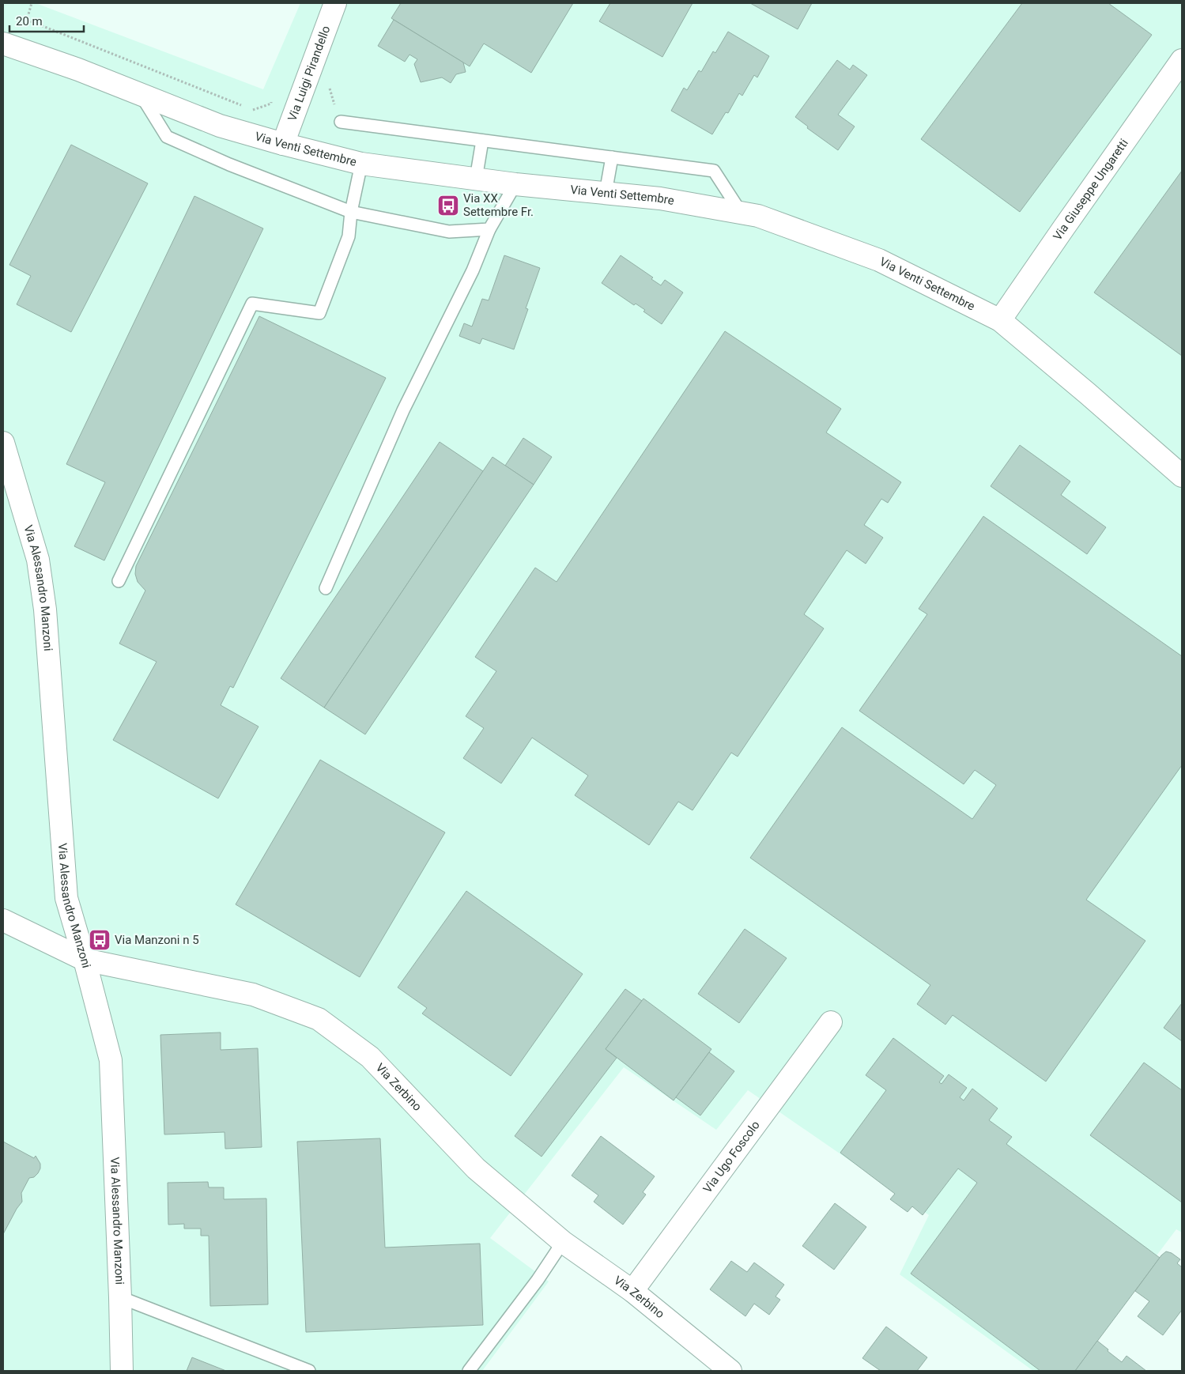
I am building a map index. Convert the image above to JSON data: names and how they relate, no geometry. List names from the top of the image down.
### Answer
{
  "streets": {
    "street": [
      "Via Luigi Pirandello",
      "Via Venti Settembre",
      "Via Giuseppe Ungaretti",
      "Via Alessandro Manzoni",
      "Via Zerbino",
      "Via Ugo Foscolo"
    ]
  },
  "crossings": [
    ["Via Luigi Pirandello", "Via Venti Settembre"],
    ["Via Venti Settembre", "Via Giuseppe Ungaretti"],
    ["Via Alessandro Manzoni", "Via Zerbino"],
    ["Via Zerbino", "Via Ugo Foscolo"]
  ],
  "places": {
    "bus stop": ["Via XX Settembre Fr.", "Via Manzoni n 5"]
  },
  "scale_bar": "20 m"
}
